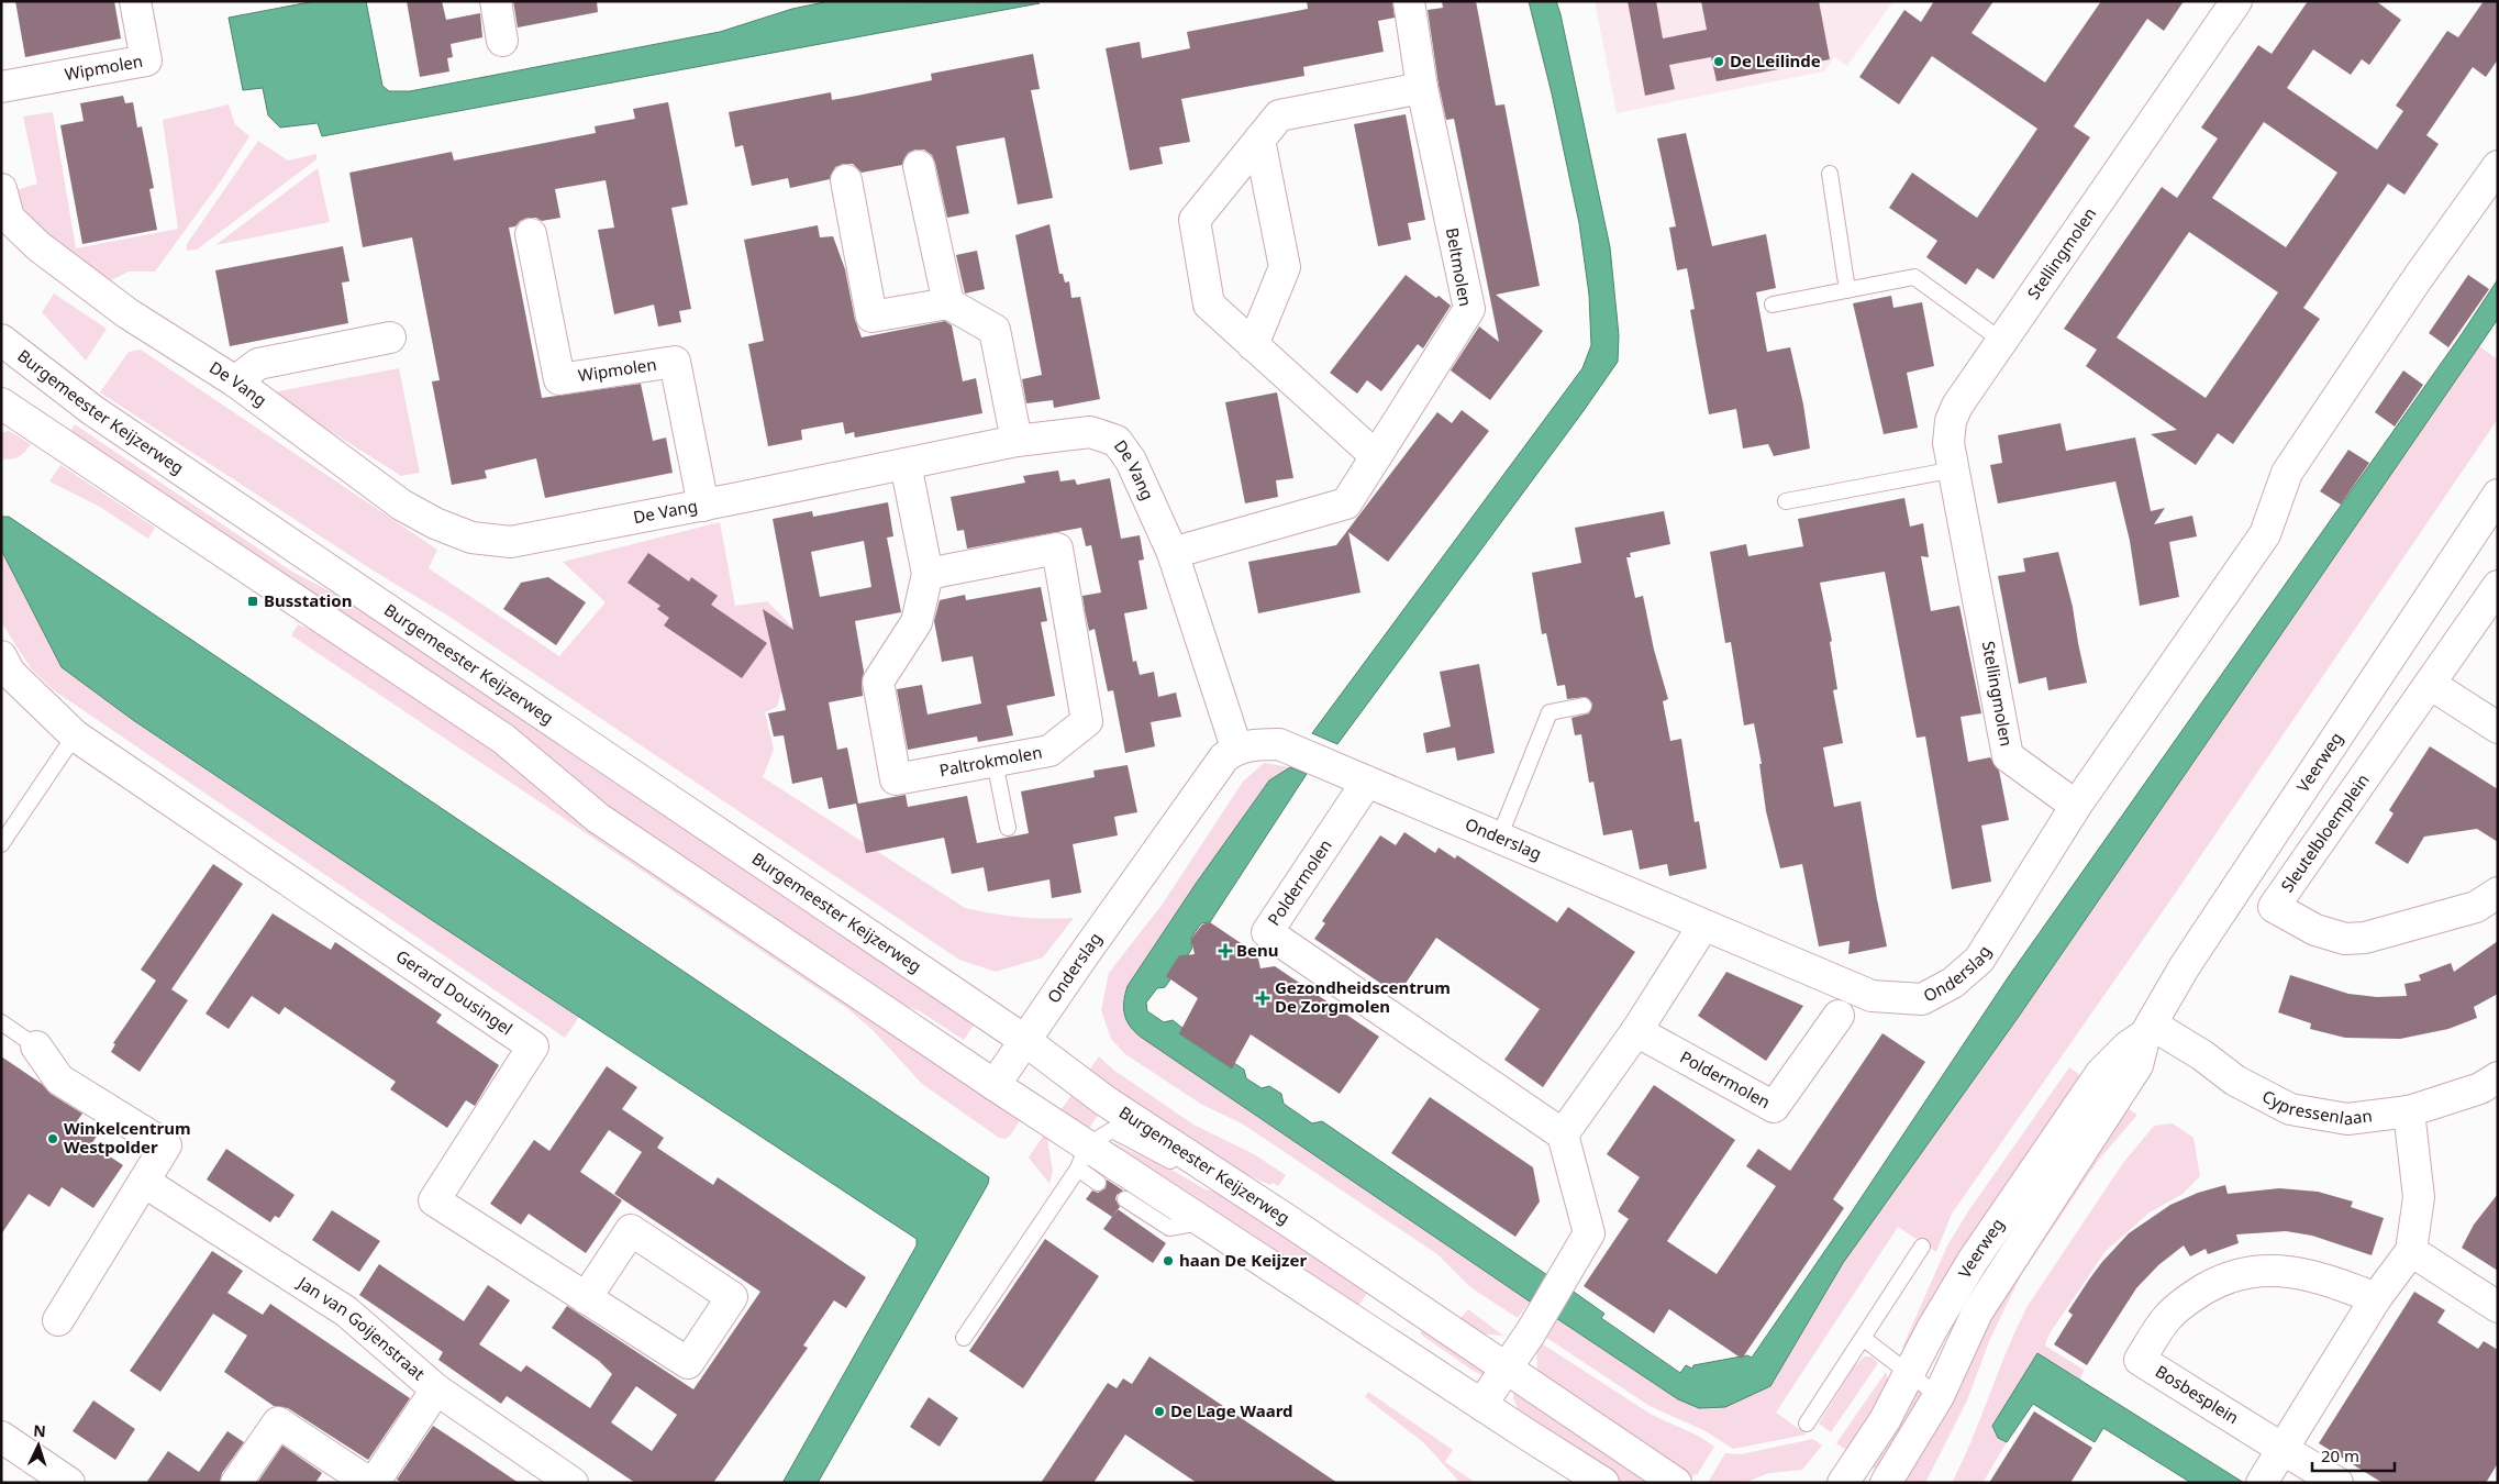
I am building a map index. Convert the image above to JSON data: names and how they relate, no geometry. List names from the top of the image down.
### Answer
{
  "streets": {
    "street": [
      "Wipmolen",
      "Stellingmolen",
      "Beltmolen",
      "De Vang",
      "Burgemeester Keijzerweg",
      "Paltrokmolen",
      "Veerweg",
      "Sleutelbloemplein",
      "Onderslag",
      "Poldermolen",
      "Gerard Dousingel",
      "Cypressenlaan",
      "Jan van Goijenstraat",
      "Bosbesplein"
    ]
  },
  "crossings": [
    ["Wipmolen", "De Vang"],
    ["Stellingmolen", "Onderslag"],
    ["Beltmolen", "De Vang"],
    ["De Vang", "Paltrokmolen"],
    ["De Vang", "Onderslag"],
    ["Burgemeester Keijzerweg", "Onderslag"],
    ["Veerweg", "Cypressenlaan"],
    ["Onderslag", "Poldermolen"]
  ],
  "places": {
    "other": [
      "De Leilinde",
      "Winkelcentrum Westpolder",
      "haan De Keijzer",
      "De Lage Waard"
    ],
    "transit": ["Busstation"],
    "health": ["Benu", "Gezondheidscentrum De Zorgmolen"]
  },
  "scale_bar": "20 m",
  "north": "top"
}
